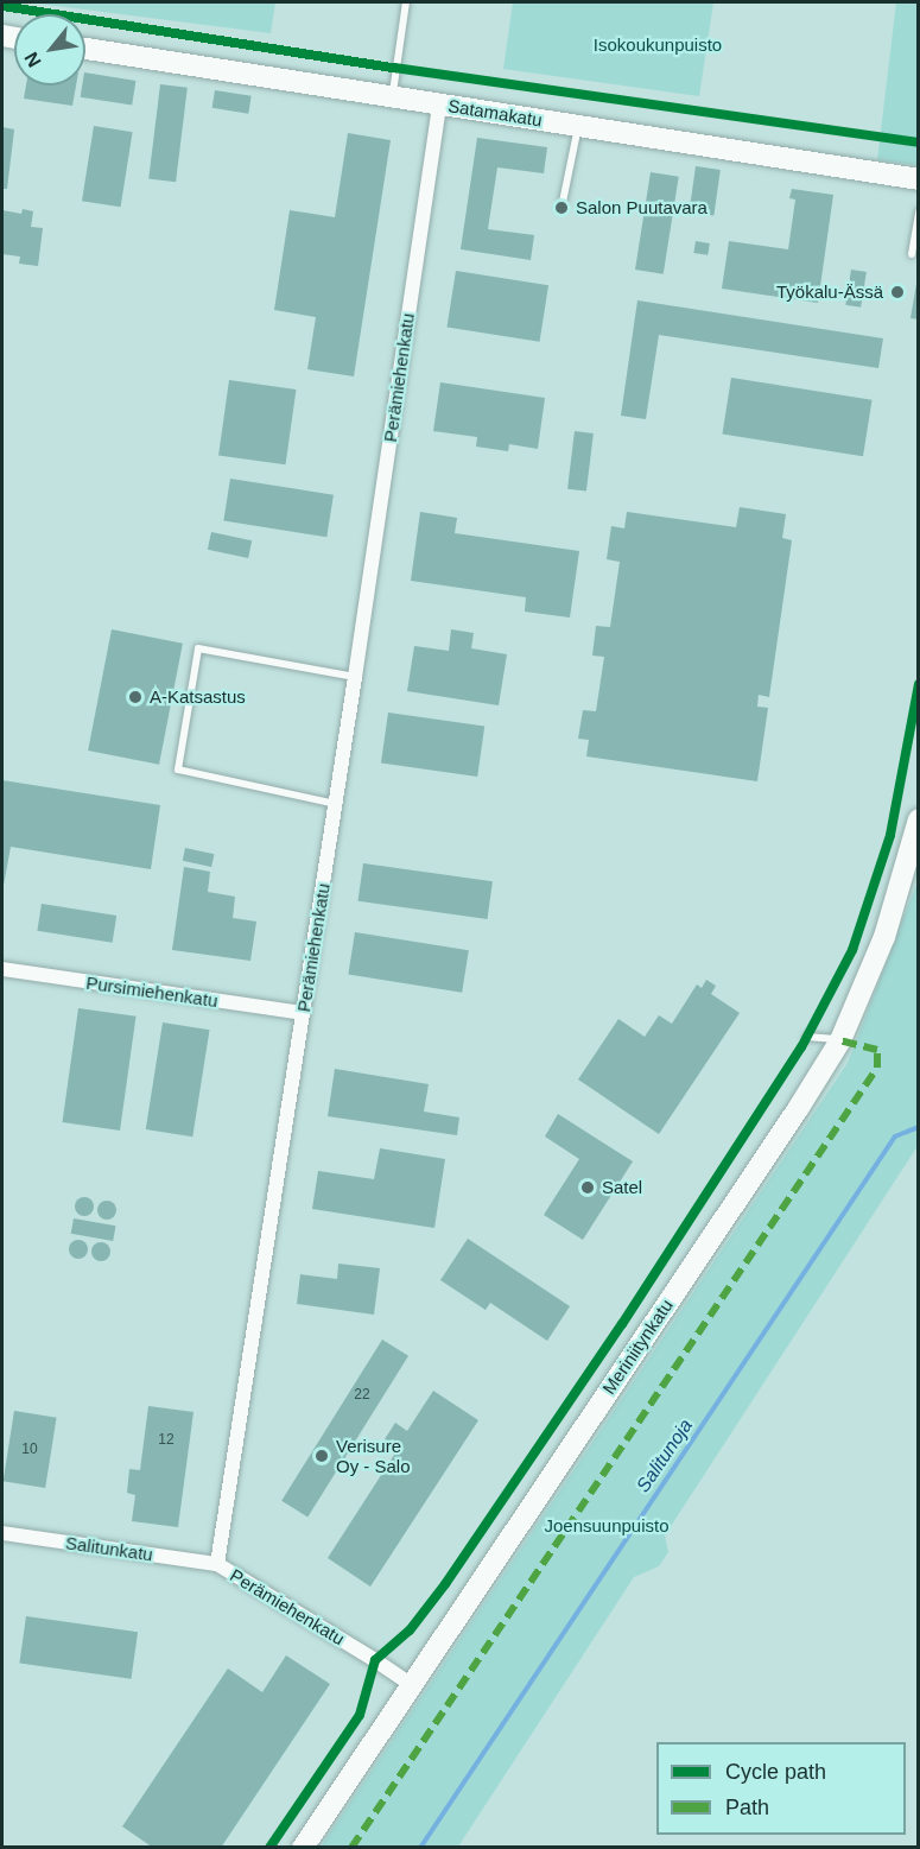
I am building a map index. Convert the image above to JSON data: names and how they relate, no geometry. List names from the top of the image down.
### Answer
{
  "streets": {
    "main road": ["Satamakatu", "Meriniitynkatu"],
    "street": ["Perämiehenkatu", "Pursimiehenkatu", "Salitunkatu"]
  },
  "crossings": [
    ["Satamakatu", "Perämiehenkatu"],
    ["Perämiehenkatu", "Pursimiehenkatu"],
    ["Perämiehenkatu", "Meriniitynkatu"],
    ["Perämiehenkatu", "Salitunkatu"]
  ],
  "water": ["Salitunoja"],
  "parks": ["Isokoukunpuisto", "Joensuunpuisto"],
  "places": [
    "Salon Puutavara",
    "Työkalu-Ässä",
    "A-Katsastus",
    "Satel",
    "Verisure Oy - Salo"
  ],
  "house_numbers": ["22", "12", "10"],
  "legend": ["Cycle path", "Path"],
  "north": "bottom left"
}
